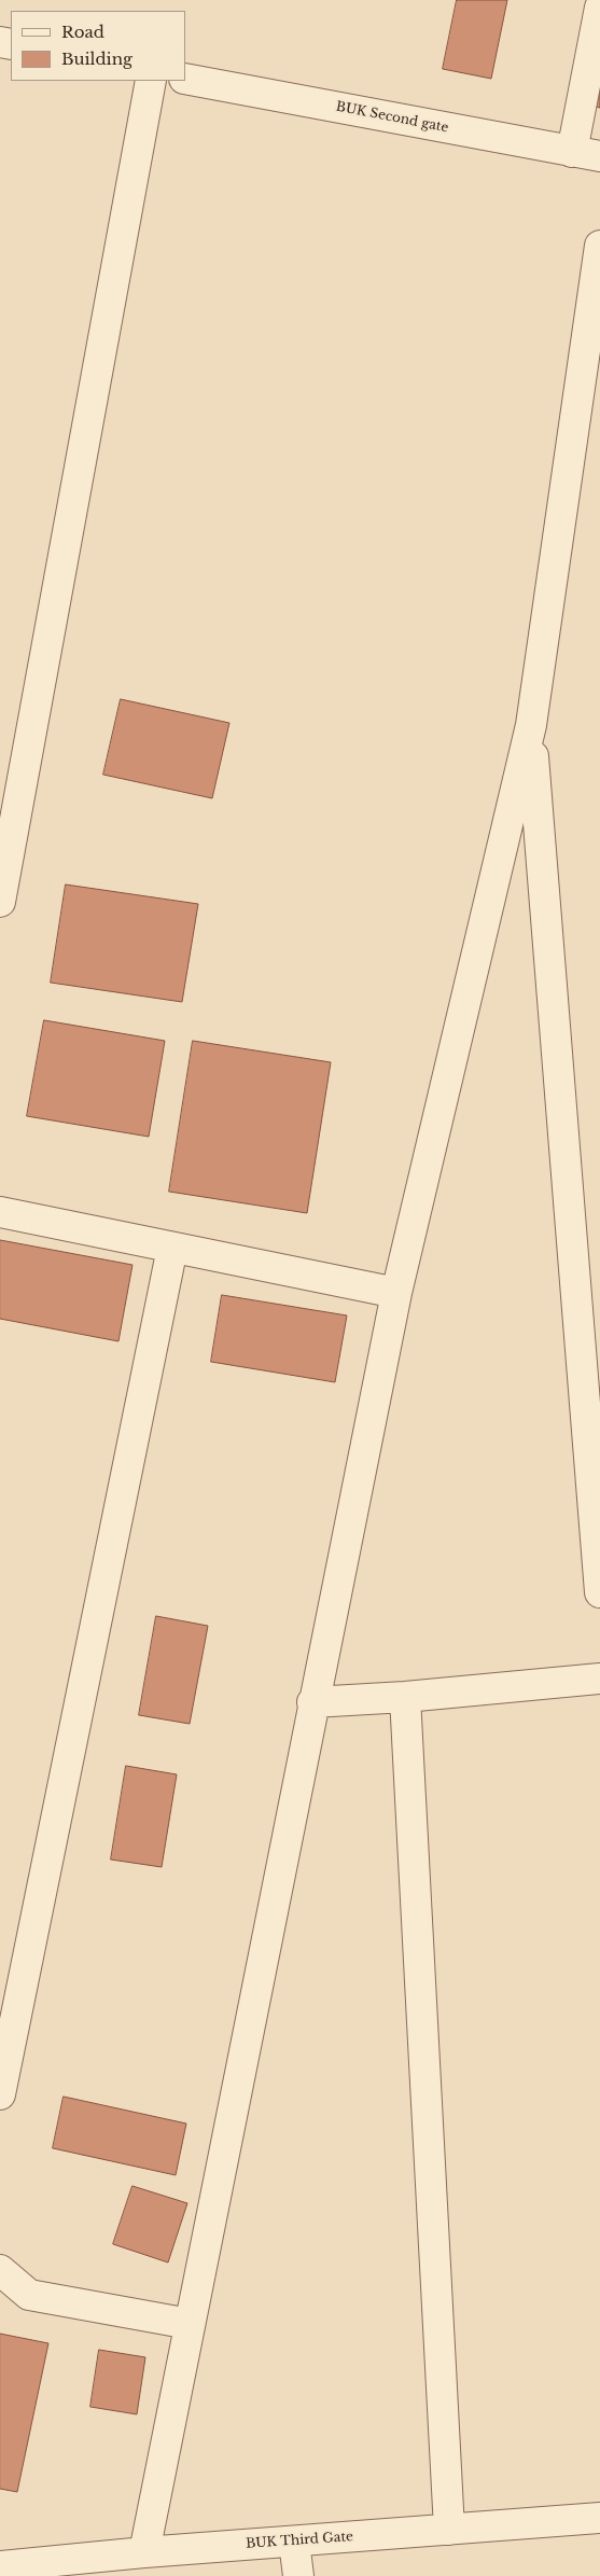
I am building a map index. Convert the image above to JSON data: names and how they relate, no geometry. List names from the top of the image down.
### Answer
{
  "streets": {
    "street": ["BUK Second gate", "BUK Third Gate"]
  },
  "legend": ["Road", "Building"]
}
